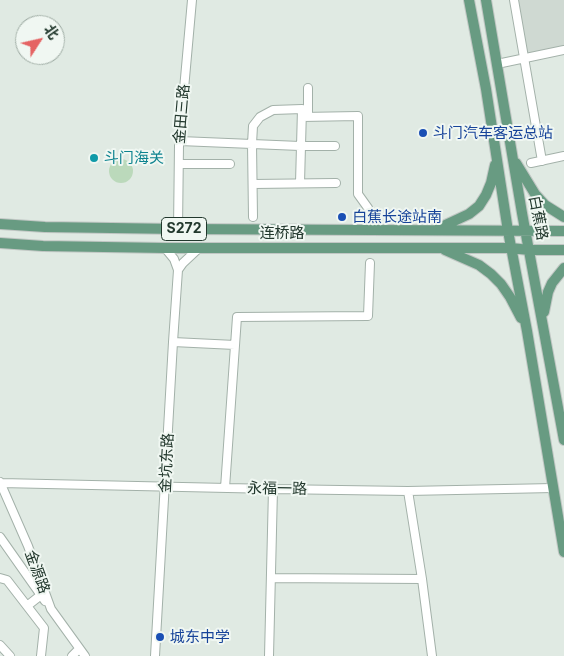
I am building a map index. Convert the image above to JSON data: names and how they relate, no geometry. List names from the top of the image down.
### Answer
{
  "streets": {
    "main road": ["白蕉路", "S272", "连桥路"],
    "street": [
      "金田三路",
      "金坑东路",
      "永福一路",
      "金源路"
    ]
  },
  "crossings": [
    ["金田三路", "连桥路"],
    ["白蕉路", "连桥路"],
    ["金坑东路", "永福一路"],
    ["永福一路", "金源路"]
  ],
  "places": [
    "斗门汽车客运总站",
    "斗门海关",
    "白蕉长途站南",
    "城东中学"
  ],
  "north": "top right"
}
